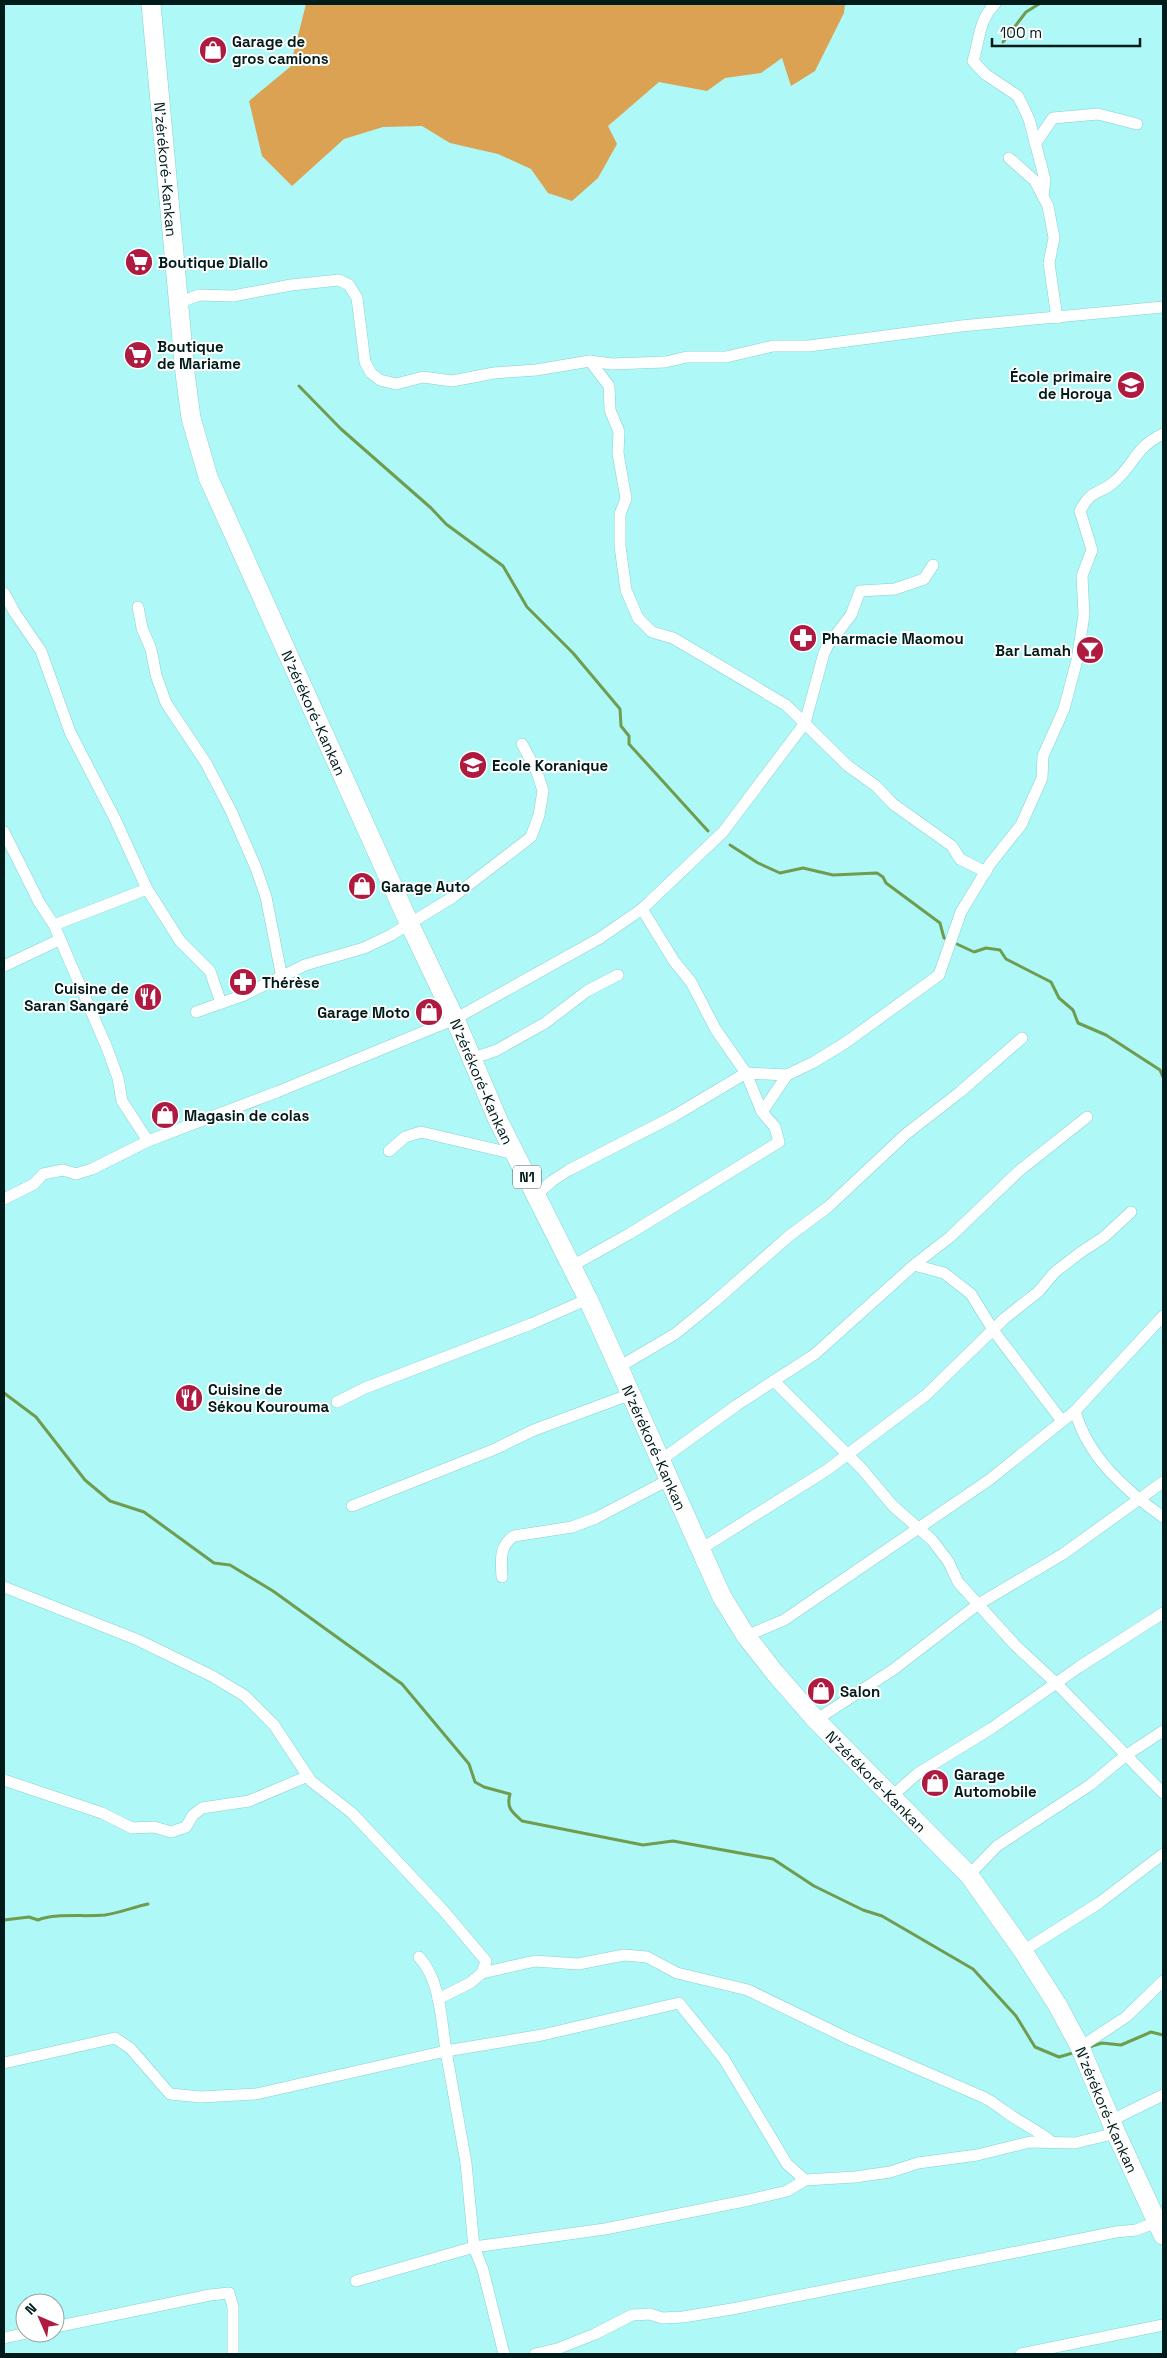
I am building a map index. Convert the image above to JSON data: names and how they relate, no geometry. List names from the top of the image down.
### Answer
{
  "streets": {
    "highway": ["N'zérékoré-Kankan", "N1"]
  },
  "places": {
    "shop": [
      "Garage de gros camions",
      "Garage Auto",
      "Garage Moto",
      "Magasin de colas",
      "Salon",
      "Garage Automobile"
    ],
    "supermarket": ["Boutique Diallo", "Boutique de Mariame"],
    "school or university": ["École primaire de Horoya", "Ecole Koranique"],
    "pharmacy": ["Pharmacie Maomou", "Thérèse"],
    "bar": ["Bar Lamah"],
    "restaurant": ["Cuisine de Saran Sangaré", "Cuisine de Sékou Kourouma"]
  },
  "scale_bar": "100 m",
  "north": "top left"
}
